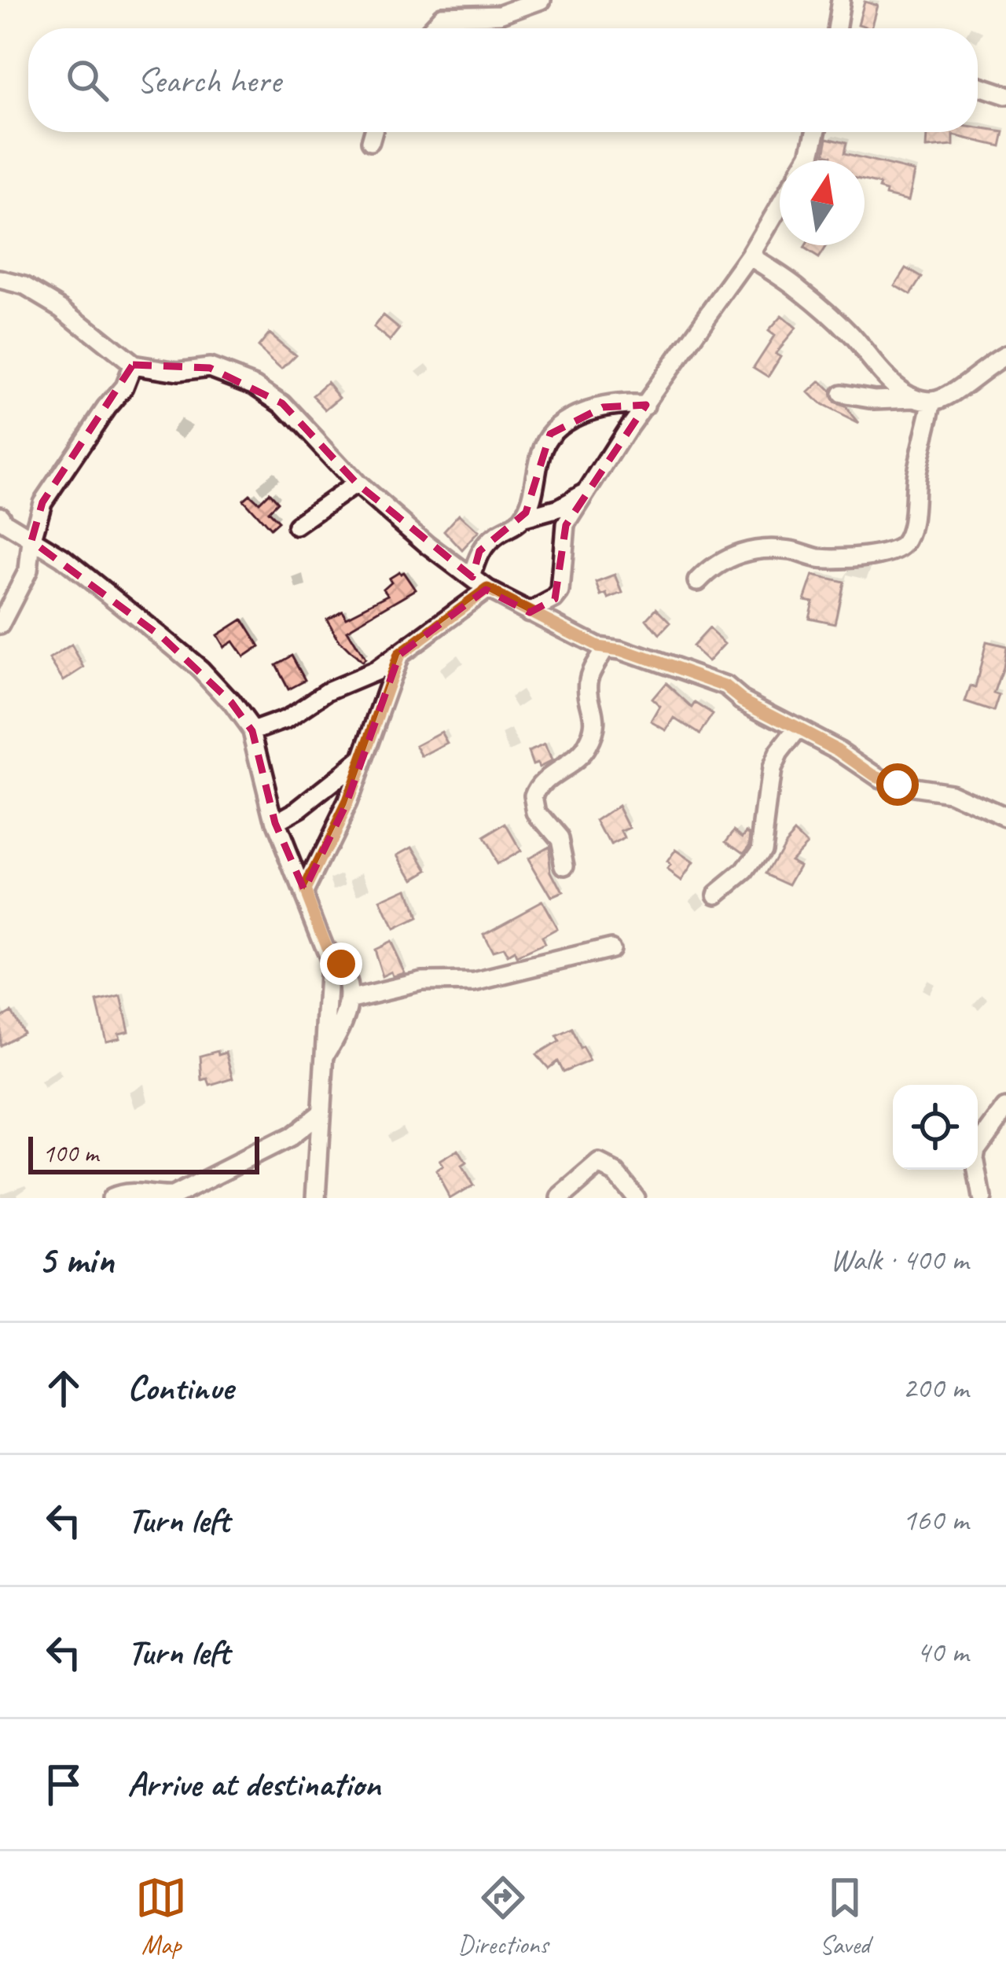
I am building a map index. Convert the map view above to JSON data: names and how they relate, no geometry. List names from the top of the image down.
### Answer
{
  "scale_bar": "100 m",
  "north": "top",
  "page": {
    "search": "Search here",
    "scale": "100 m",
    "heading": ["5 min", "Walk · 400 m"],
    "list": [
      ["Continue", "200 m"],
      ["Turn left", "160 m"],
      ["Turn left", "40 m"],
      "Arrive at destination"
    ],
    "nav": ["Map", "Directions", "Saved"]
  }
}
